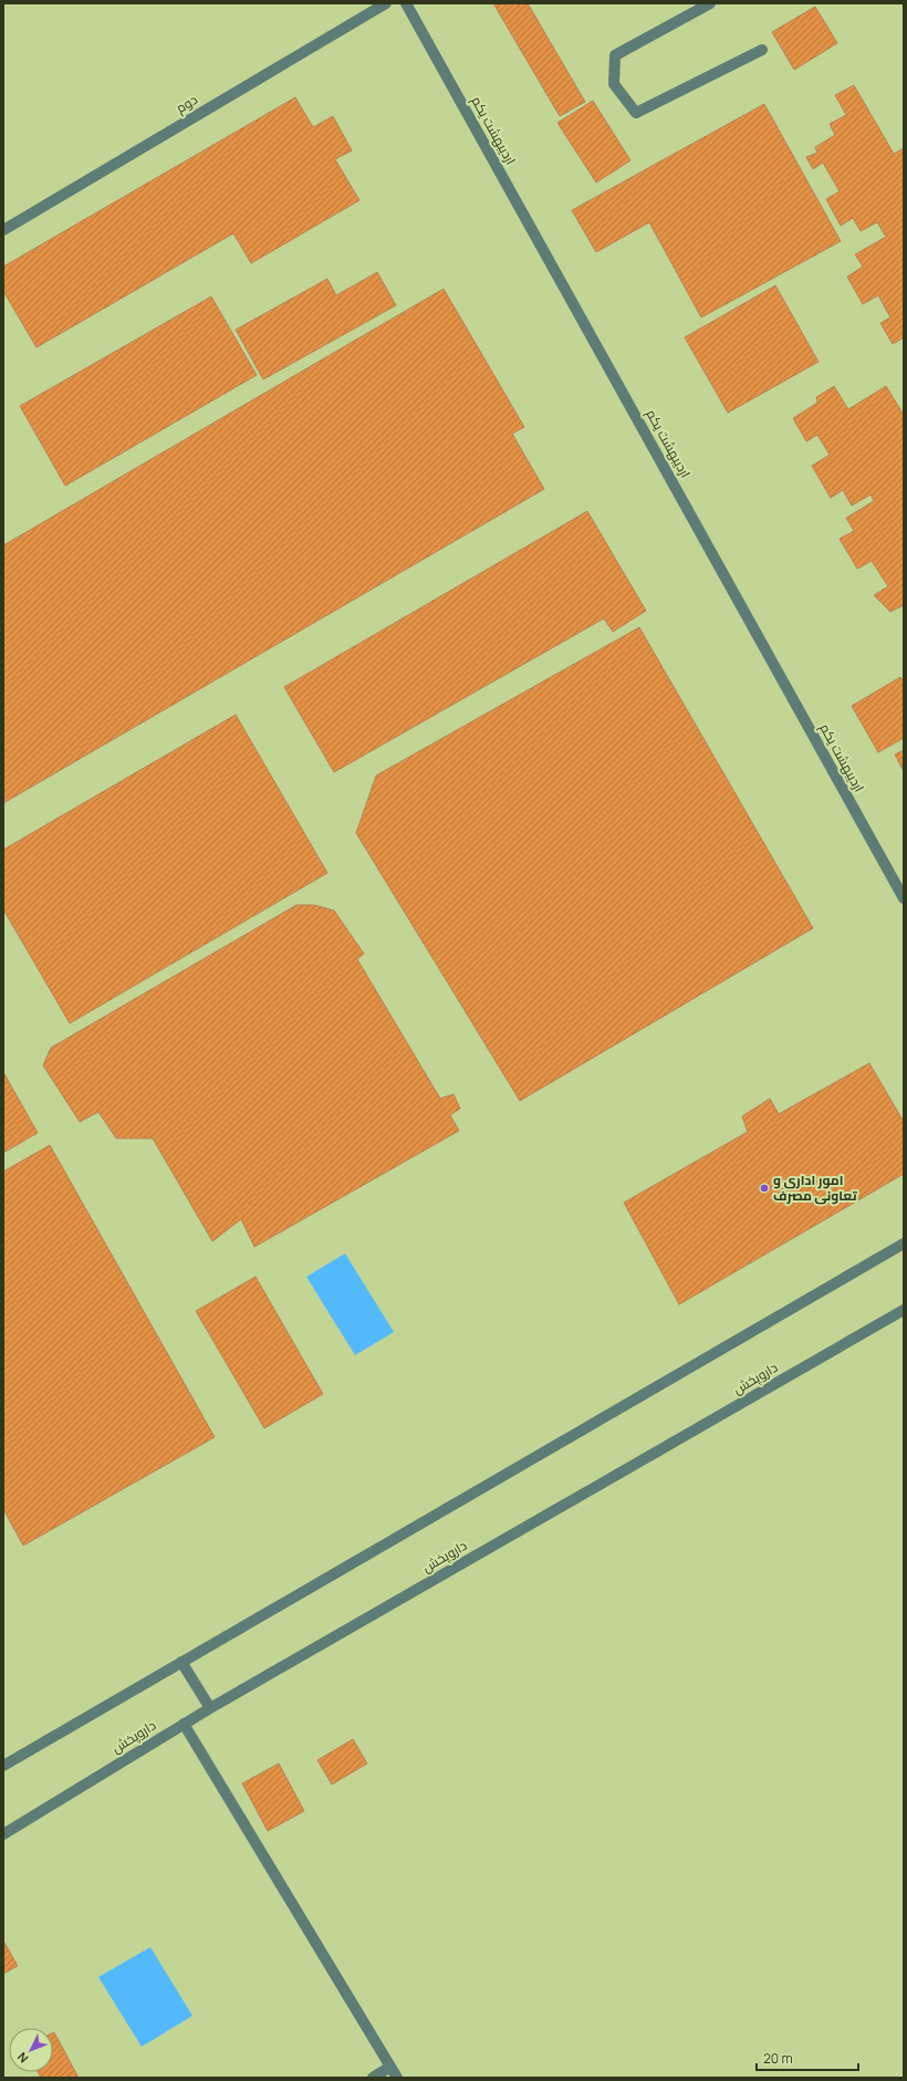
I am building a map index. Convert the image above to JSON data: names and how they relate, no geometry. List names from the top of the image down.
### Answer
{
  "streets": {
    "street": ["دوم", "اردیبهشت یکم", "داروپخش"]
  },
  "places": ["امور اداری و تعاونی مصرف"],
  "scale_bar": "20 m",
  "north": "bottom left"
}
